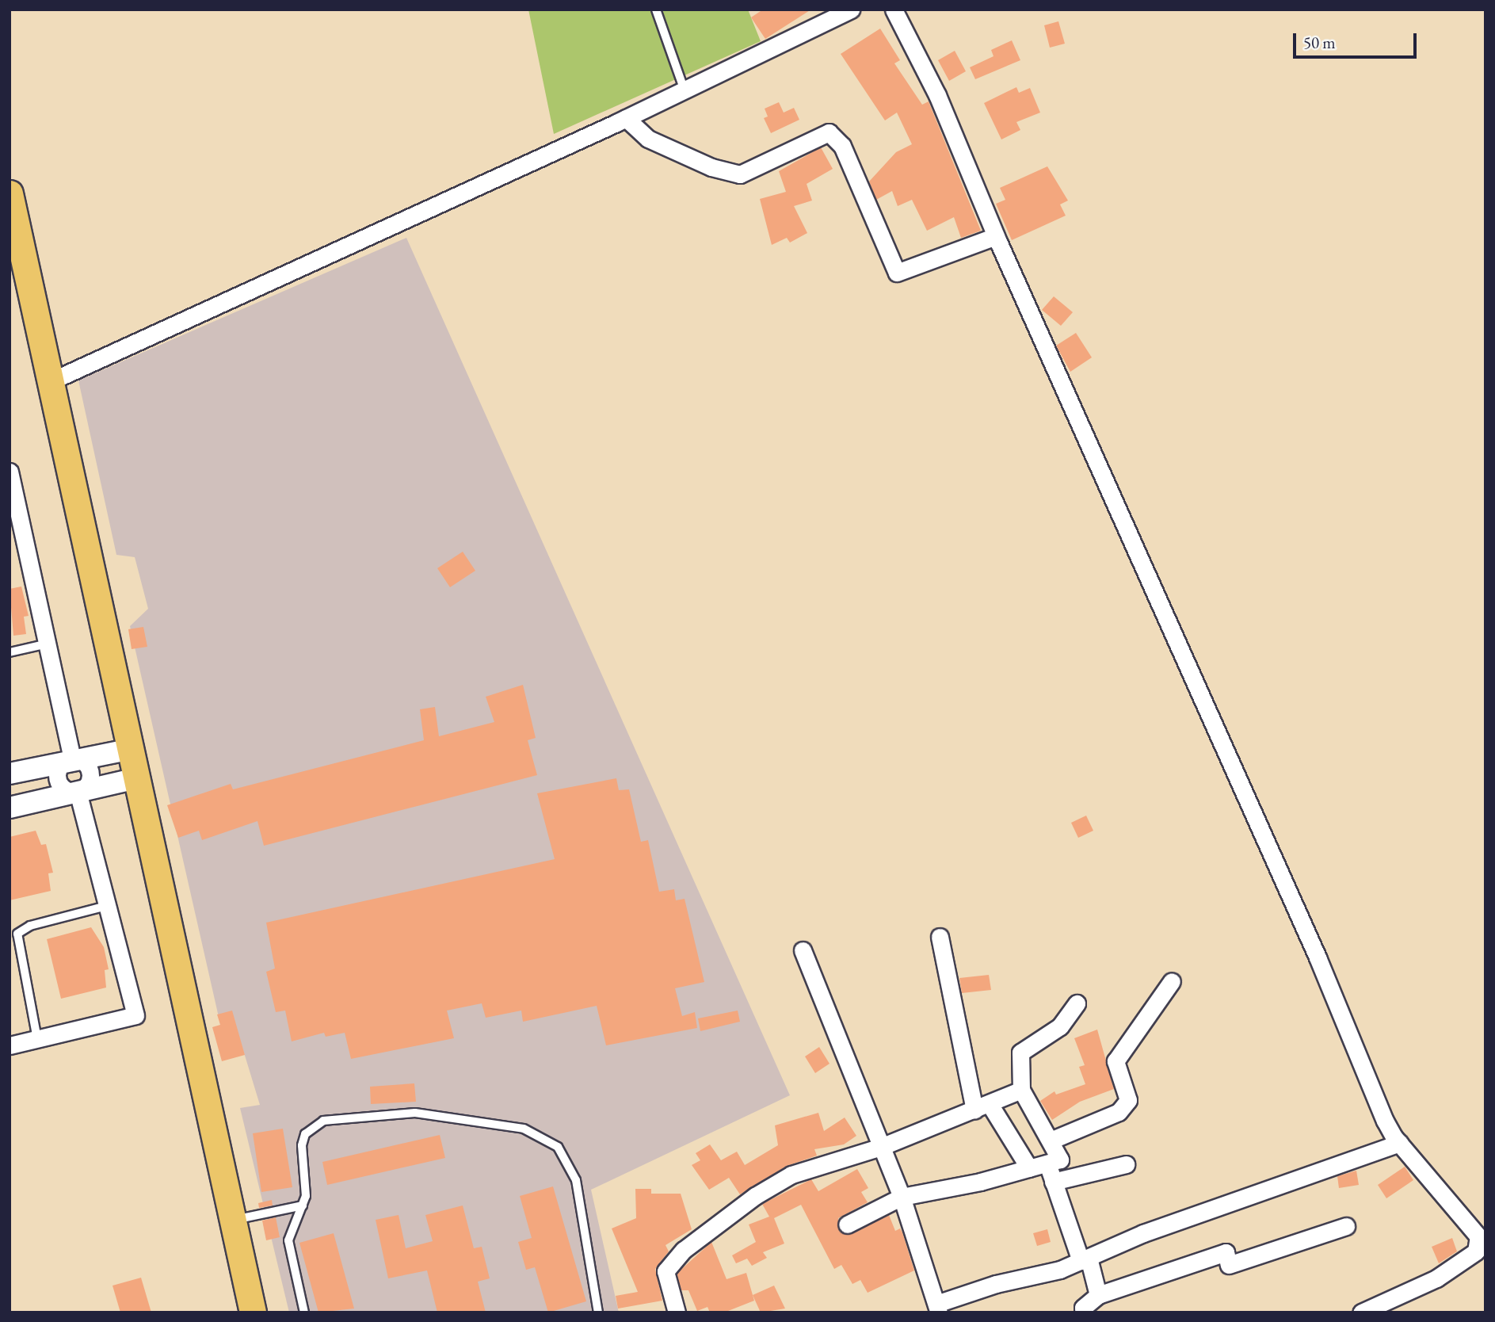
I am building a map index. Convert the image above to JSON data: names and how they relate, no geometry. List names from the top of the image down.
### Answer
{
  "scale_bar": "50 m"
}
